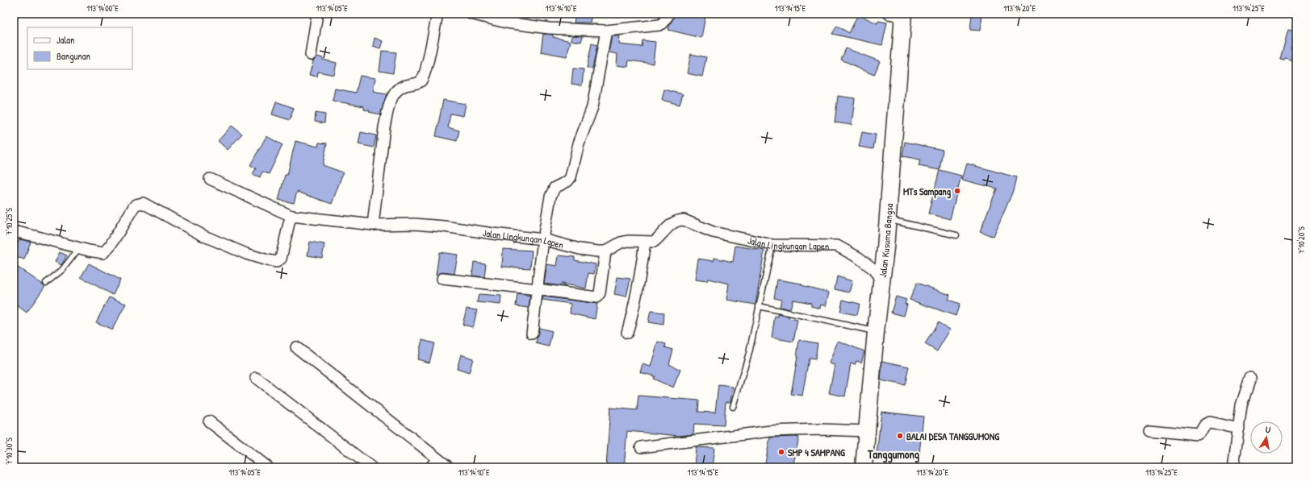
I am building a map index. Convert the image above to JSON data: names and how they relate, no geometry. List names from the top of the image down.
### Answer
{
  "streets": {
    "main road": ["Jalan Kusuma Bangsa"],
    "street": ["Jalan Lingkungan Lapen"]
  },
  "crossings": [
    ["Jalan Lingkungan Lapen", "Jalan Kusuma Bangsa"]
  ],
  "districts": ["Tanggumong"],
  "places": ["MTs Sampang", "BALAI DESA TANGGUMONG", "SMP 4 SAMPANG"],
  "legend": ["Jalan", "Bangunan"],
  "north": "top",
  "coordinates": [
    "113°14'00\"E",
    "113°14'05\"E",
    "113°14'10\"E",
    "113°14'15\"E",
    "113°14'20\"E",
    "113°14'25\"E",
    "7°10'25\"S",
    "7°10'20\"S",
    "7°10'30\"S"
  ]
}
